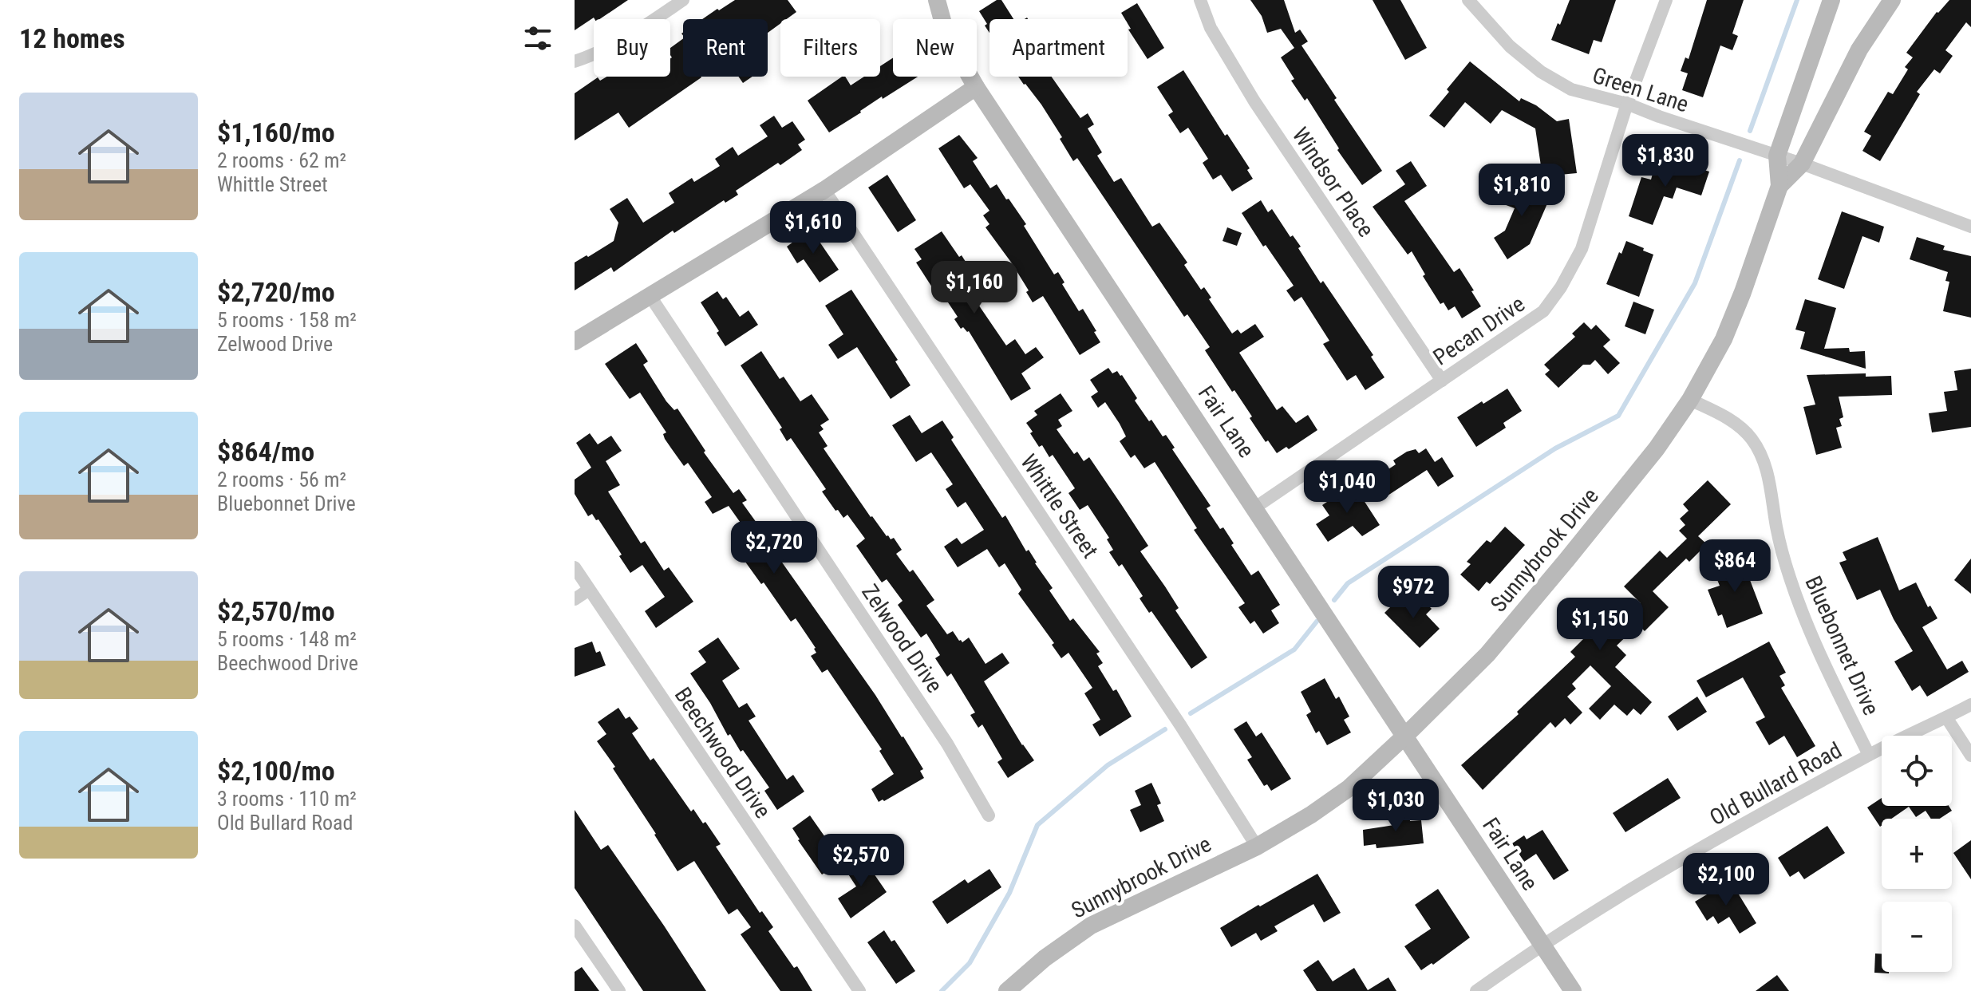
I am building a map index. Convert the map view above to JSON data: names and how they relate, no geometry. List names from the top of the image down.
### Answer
{
  "streets": {
    "street": [
      "Green Lane",
      "Windsor Place",
      "Pecan Drive",
      "Fair Lane",
      "Whittle Street",
      "Sunnybrook Drive",
      "Zelwood Drive",
      "Bluebonnet Drive",
      "Beechwood Drive",
      "Old Bullard Road"
    ]
  },
  "crossings": [
    ["Green Lane", "Pecan Drive"],
    ["Green Lane", "Sunnybrook Drive"],
    ["Windsor Place", "Pecan Drive"],
    ["Pecan Drive", "Fair Lane"],
    ["Fair Lane", "Sunnybrook Drive"],
    ["Fair Lane", "Old Bullard Road"],
    ["Whittle Street", "Sunnybrook Drive"],
    ["Sunnybrook Drive", "Bluebonnet Drive"],
    ["Bluebonnet Drive", "Old Bullard Road"]
  ],
  "page": {
    "heading": "12 homes",
    "chip": [
      "Buy",
      "Rent",
      "Filters",
      "New",
      "Apartment"
    ],
    "list": [
      {
        "name": "$1,160/mo",
        "note": "2 rooms · 62 m² · Whittle Street"
      },
      {
        "name": "$2,720/mo",
        "note": "5 rooms · 158 m² · Zelwood Drive"
      },
      {
        "name": "$864/mo",
        "note": "2 rooms · 56 m² · Bluebonnet Drive"
      },
      {
        "name": "$2,570/mo",
        "note": "5 rooms · 148 m² · Beechwood Drive"
      },
      {
        "name": "$2,100/mo",
        "note": "3 rooms · 110 m² · Old Bullard Road"
      }
    ],
    "price": [
      "$1,830",
      "$1,810",
      "$1,610",
      "$1,160",
      "$1,040",
      "$2,720",
      "$864",
      "$972",
      "$1,150",
      "$1,030",
      "$2,570",
      "$2,100"
    ],
    "map_buttons": ["+", "−"]
  }
}
